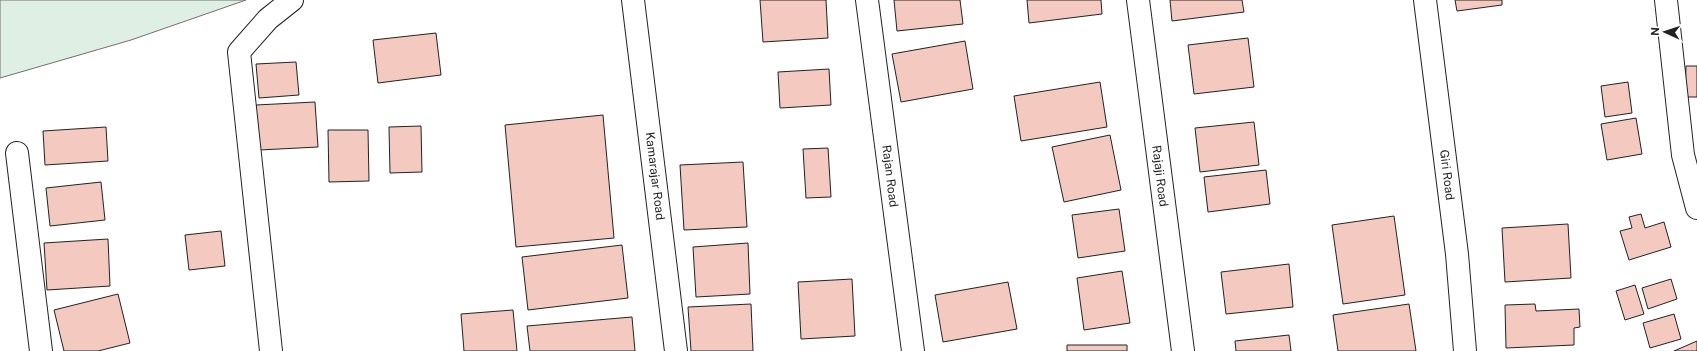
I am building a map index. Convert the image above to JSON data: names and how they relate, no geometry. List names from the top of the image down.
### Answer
{
  "streets": {
    "street": [
      "Giri Road",
      "Kamarajar Road",
      "Rajan Road",
      "Rajaji Road"
    ]
  },
  "north": "left"
}
